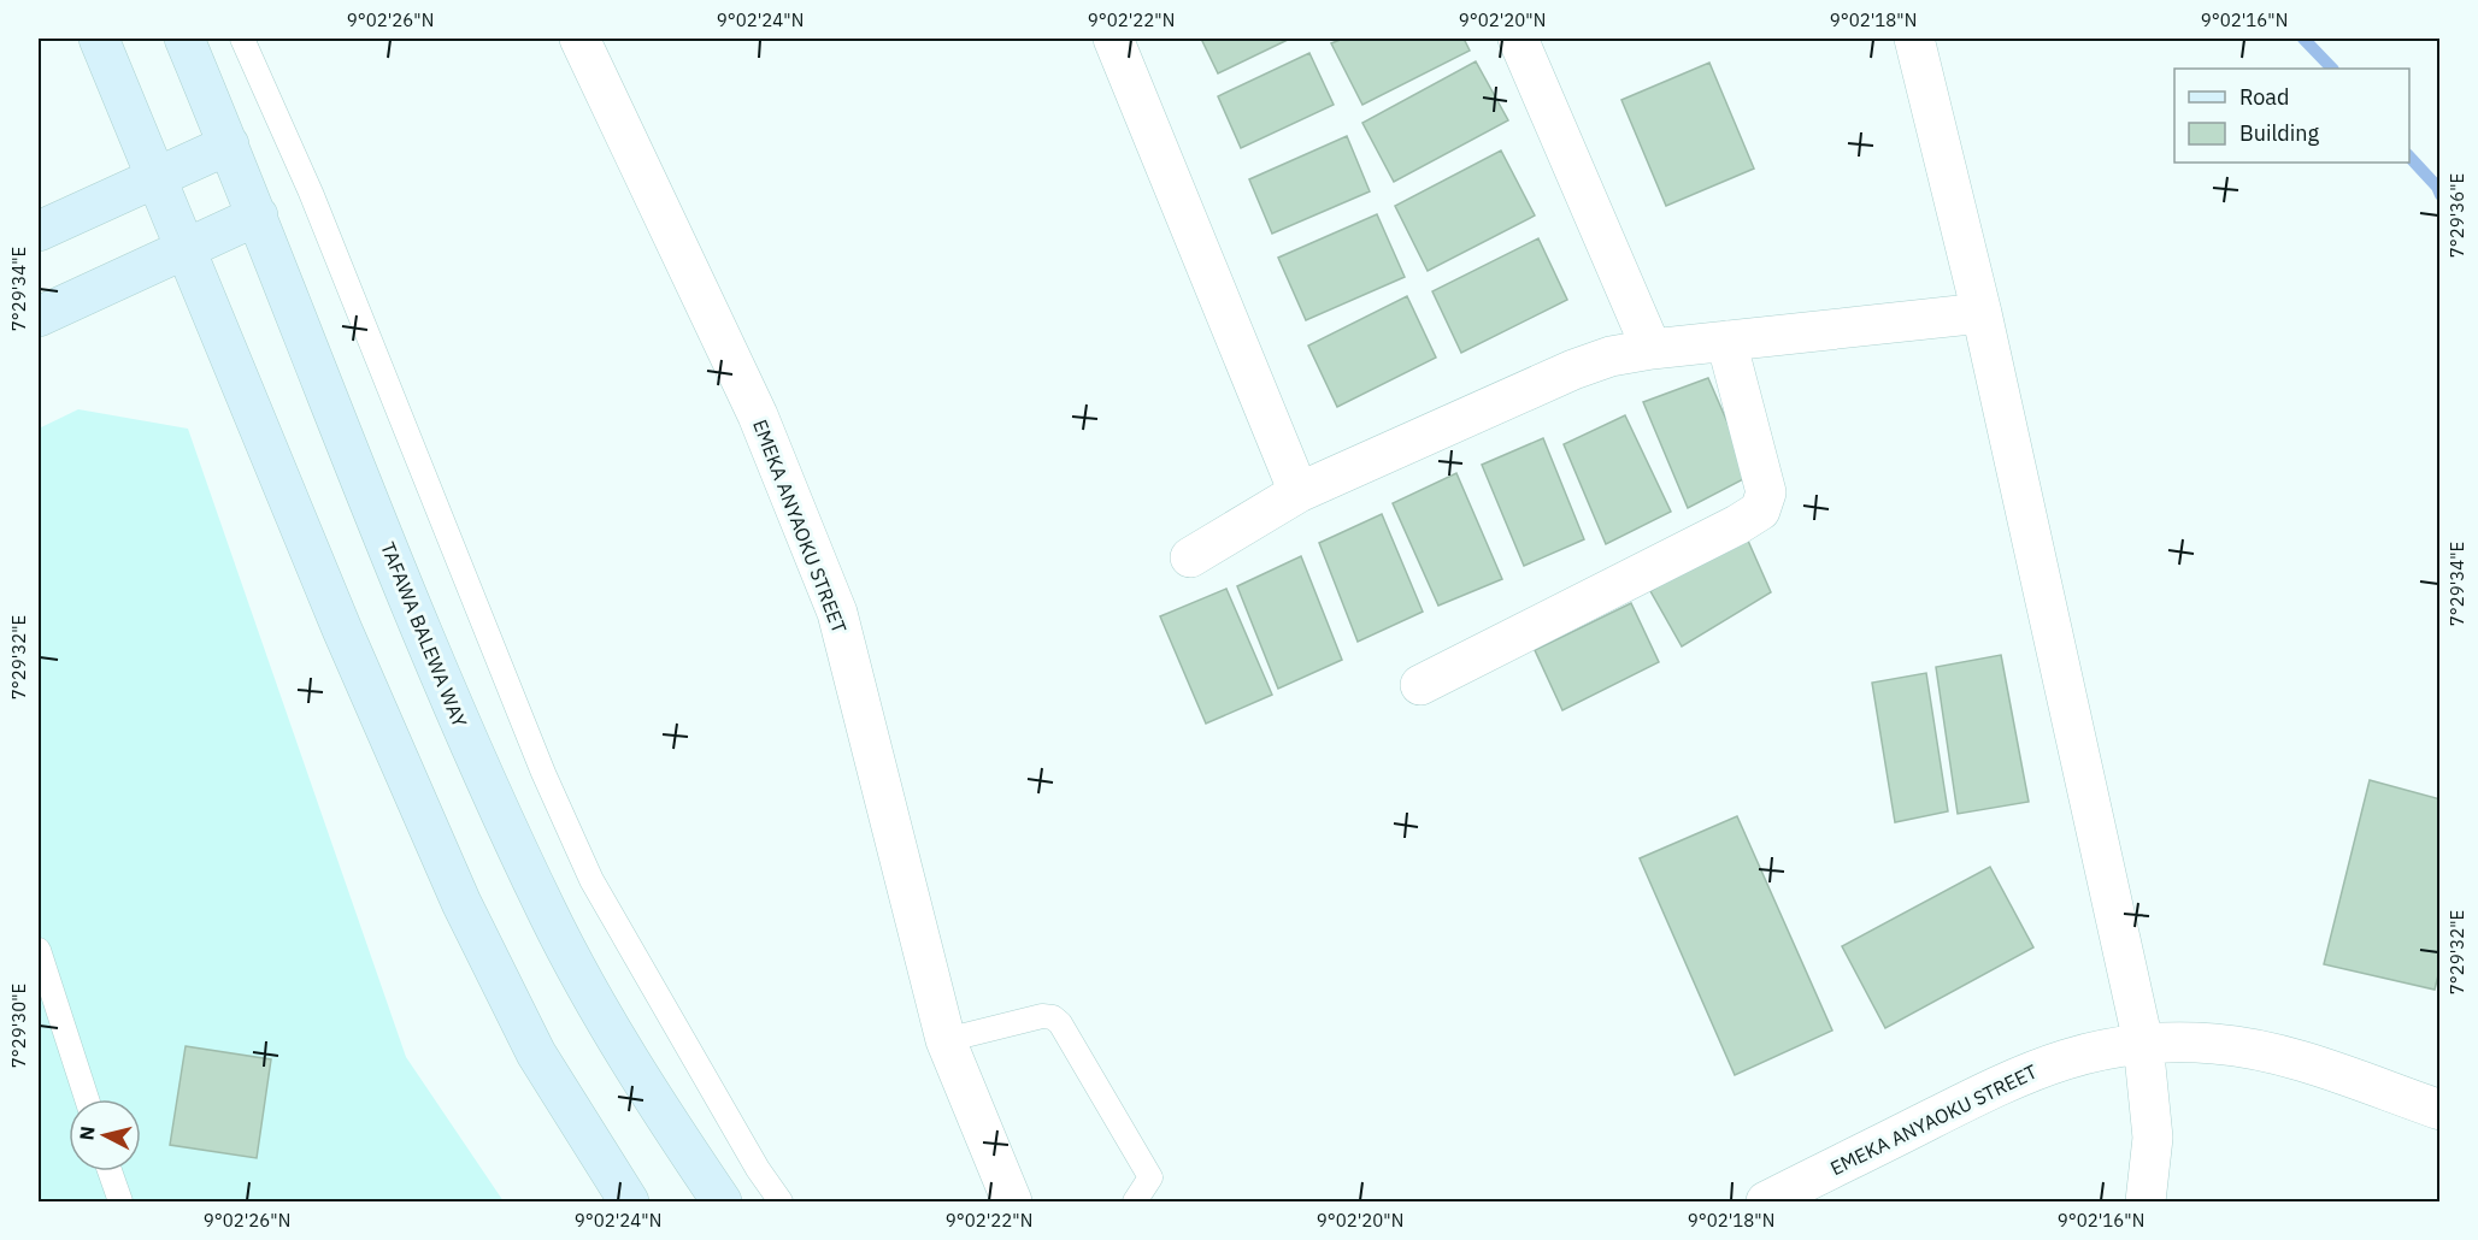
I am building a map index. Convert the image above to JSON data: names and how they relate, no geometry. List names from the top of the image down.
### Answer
{
  "streets": {
    "main road": ["TAFAWA BALEWA WAY"],
    "street": ["EMEKA ANYAOKU STREET"]
  },
  "legend": ["Road", "Building"],
  "north": "left",
  "coordinates": [
    "9°02'26\"N",
    "9°02'24\"N",
    "9°02'22\"N",
    "9°02'20\"N",
    "9°02'18\"N",
    "9°02'16\"N",
    "7°29'36\"E",
    "7°29'34\"E",
    "7°29'32\"E",
    "7°29'30\"E"
  ]
}
